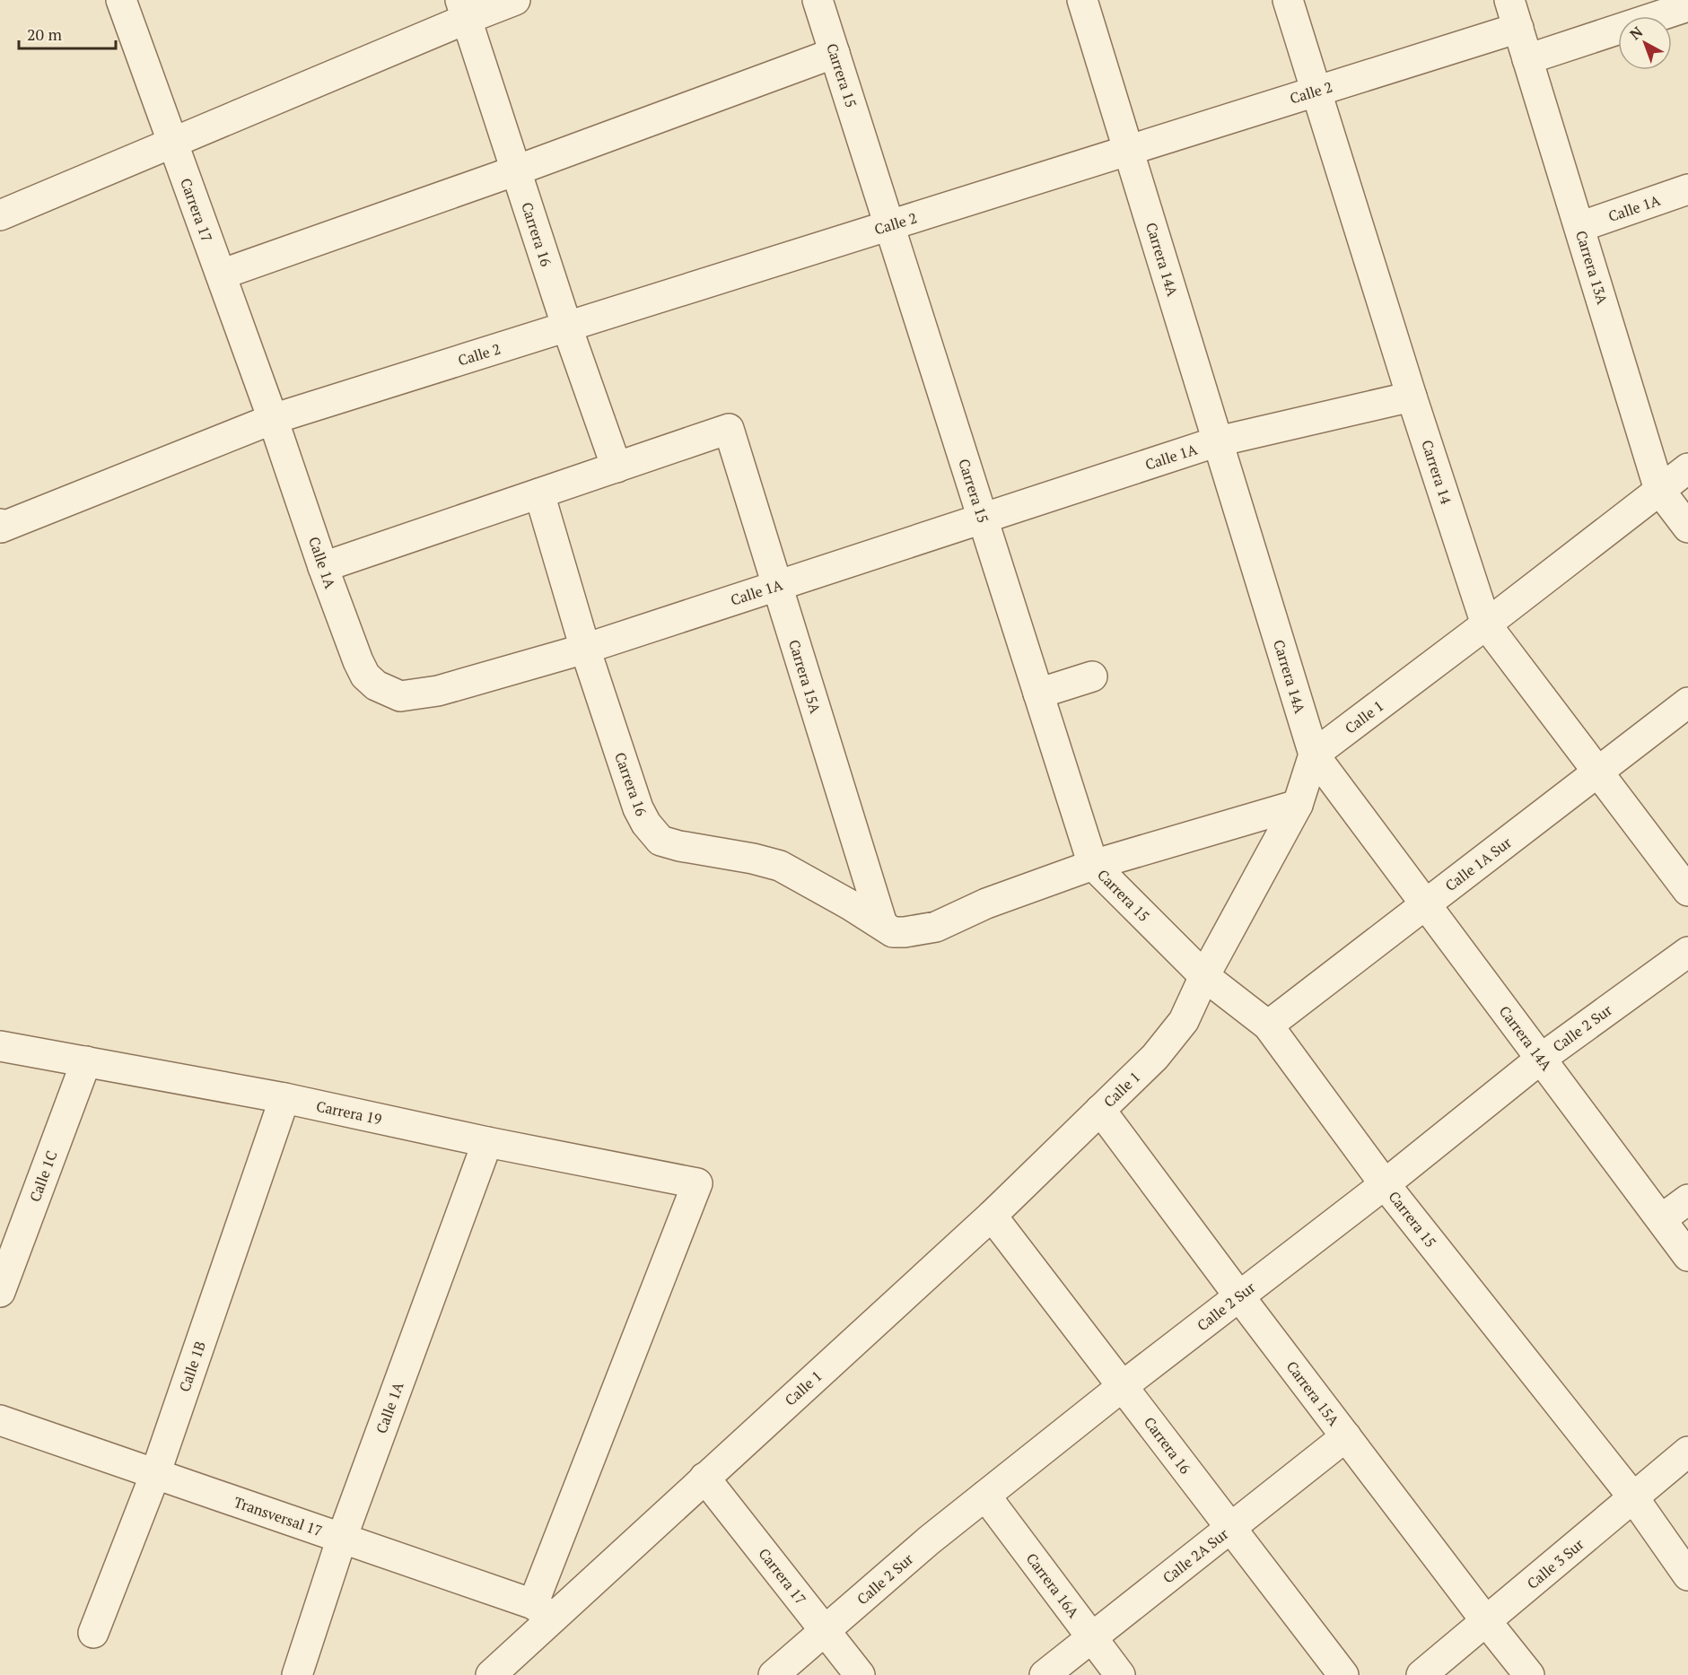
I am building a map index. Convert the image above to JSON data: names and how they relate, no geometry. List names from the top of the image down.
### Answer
{
  "streets": {
    "street": [
      "Carrera 15",
      "Calle 2",
      "Calle 1A",
      "Carrera 17",
      "Carrera 16",
      "Carrera 14A",
      "Carrera 13A",
      "Carrera 14",
      "Carrera 15A",
      "Calle 1",
      "Calle 1A Sur",
      "Calle 2 Sur",
      "Carrera 19",
      "Calle 1C",
      "Calle 1B",
      "Transversal 17",
      "Calle 2A Sur",
      "Calle 3 Sur",
      "Carrera 16A"
    ]
  },
  "crossings": [
    ["Carrera 15", "Calle 2"],
    ["Carrera 15", "Calle 1A"],
    ["Carrera 15", "Carrera 16"],
    ["Carrera 15", "Calle 1"],
    ["Carrera 15", "Calle 1A Sur"],
    ["Carrera 15", "Calle 2 Sur"],
    ["Carrera 15", "Calle 3 Sur"],
    ["Calle 2", "Calle 1A"],
    ["Calle 2", "Carrera 17"],
    ["Calle 2", "Carrera 16"],
    ["Calle 2", "Carrera 14A"],
    ["Calle 2", "Carrera 13A"],
    ["Calle 2", "Carrera 14"],
    ["Calle 1A", "Carrera 17"],
    ["Calle 1A", "Carrera 16"],
    ["Calle 1A", "Carrera 14A"],
    ["Calle 1A", "Carrera 13A"],
    ["Calle 1A", "Carrera 14"],
    ["Calle 1A", "Carrera 15A"],
    ["Calle 1A", "Carrera 19"],
    ["Calle 1A", "Transversal 17"],
    ["Carrera 17", "Calle 1"],
    ["Carrera 17", "Calle 2 Sur"],
    ["Carrera 16", "Carrera 15A"],
    ["Carrera 16", "Calle 1"],
    ["Carrera 16", "Calle 2 Sur"],
    ["Carrera 16", "Calle 2A Sur"],
    ["Carrera 14A", "Calle 1"],
    ["Carrera 14A", "Calle 1A Sur"],
    ["Carrera 14A", "Calle 2 Sur"],
    ["Carrera 13A", "Calle 1"],
    ["Carrera 14", "Calle 1"],
    ["Carrera 14", "Calle 1A Sur"],
    ["Carrera 15A", "Calle 1"],
    ["Carrera 15A", "Calle 2 Sur"],
    ["Carrera 15A", "Calle 2A Sur"],
    ["Carrera 15A", "Calle 3 Sur"],
    ["Calle 1", "Carrera 19"],
    ["Calle 1", "Transversal 17"],
    ["Calle 2 Sur", "Carrera 16A"],
    ["Carrera 19", "Calle 1C"],
    ["Carrera 19", "Calle 1B"],
    ["Calle 1B", "Transversal 17"],
    ["Calle 2A Sur", "Carrera 16A"]
  ],
  "scale_bar": "20 m",
  "north": "top left"
}
